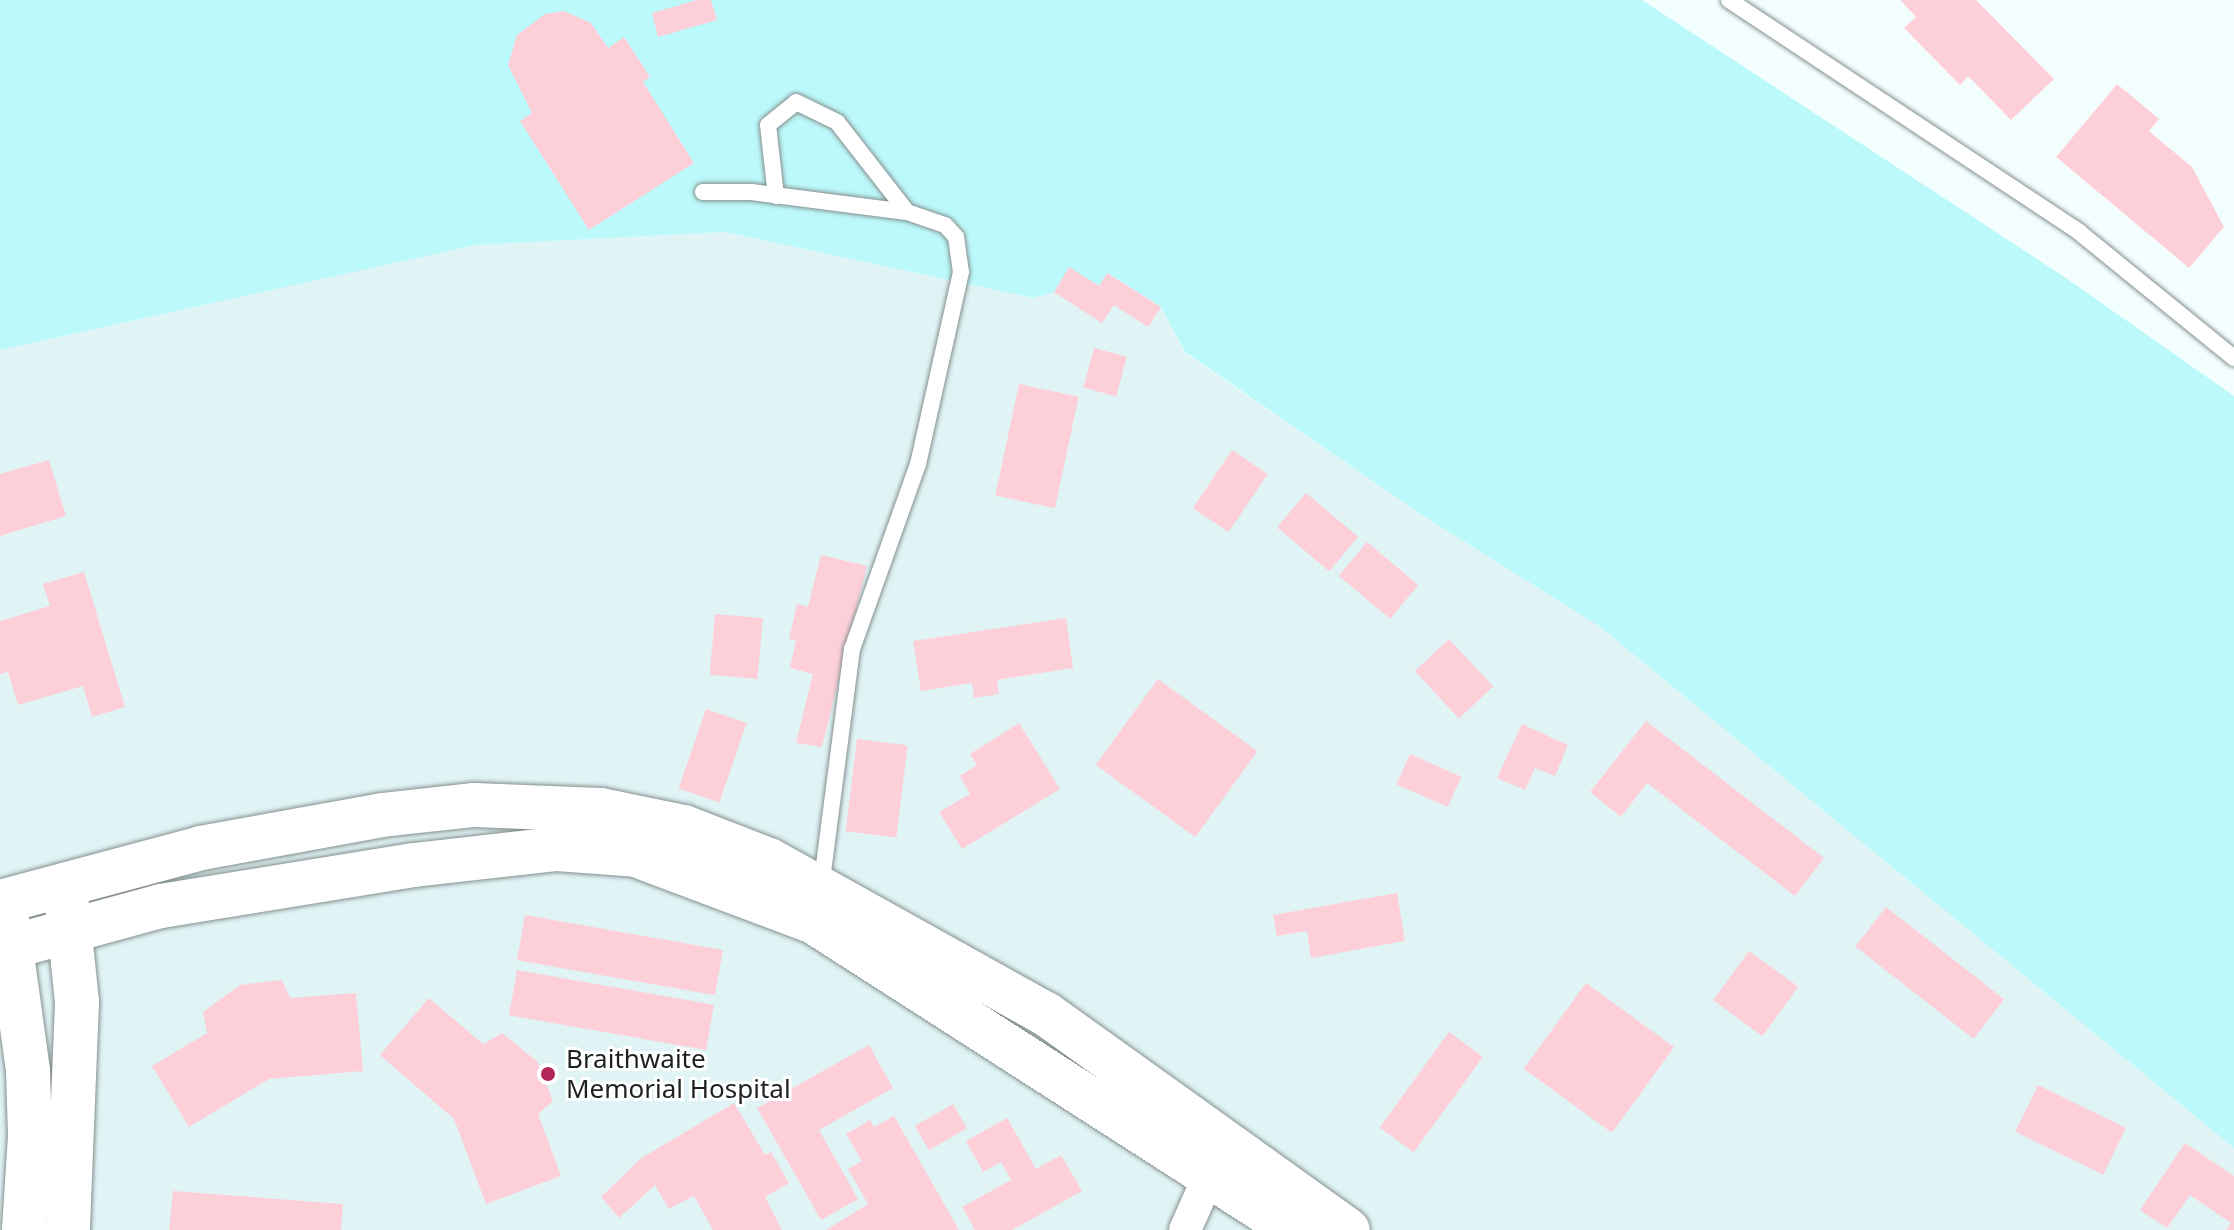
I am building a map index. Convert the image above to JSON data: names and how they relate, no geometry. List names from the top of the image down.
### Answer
{
  "places": ["Braithwaite Memorial Hospital"]
}
